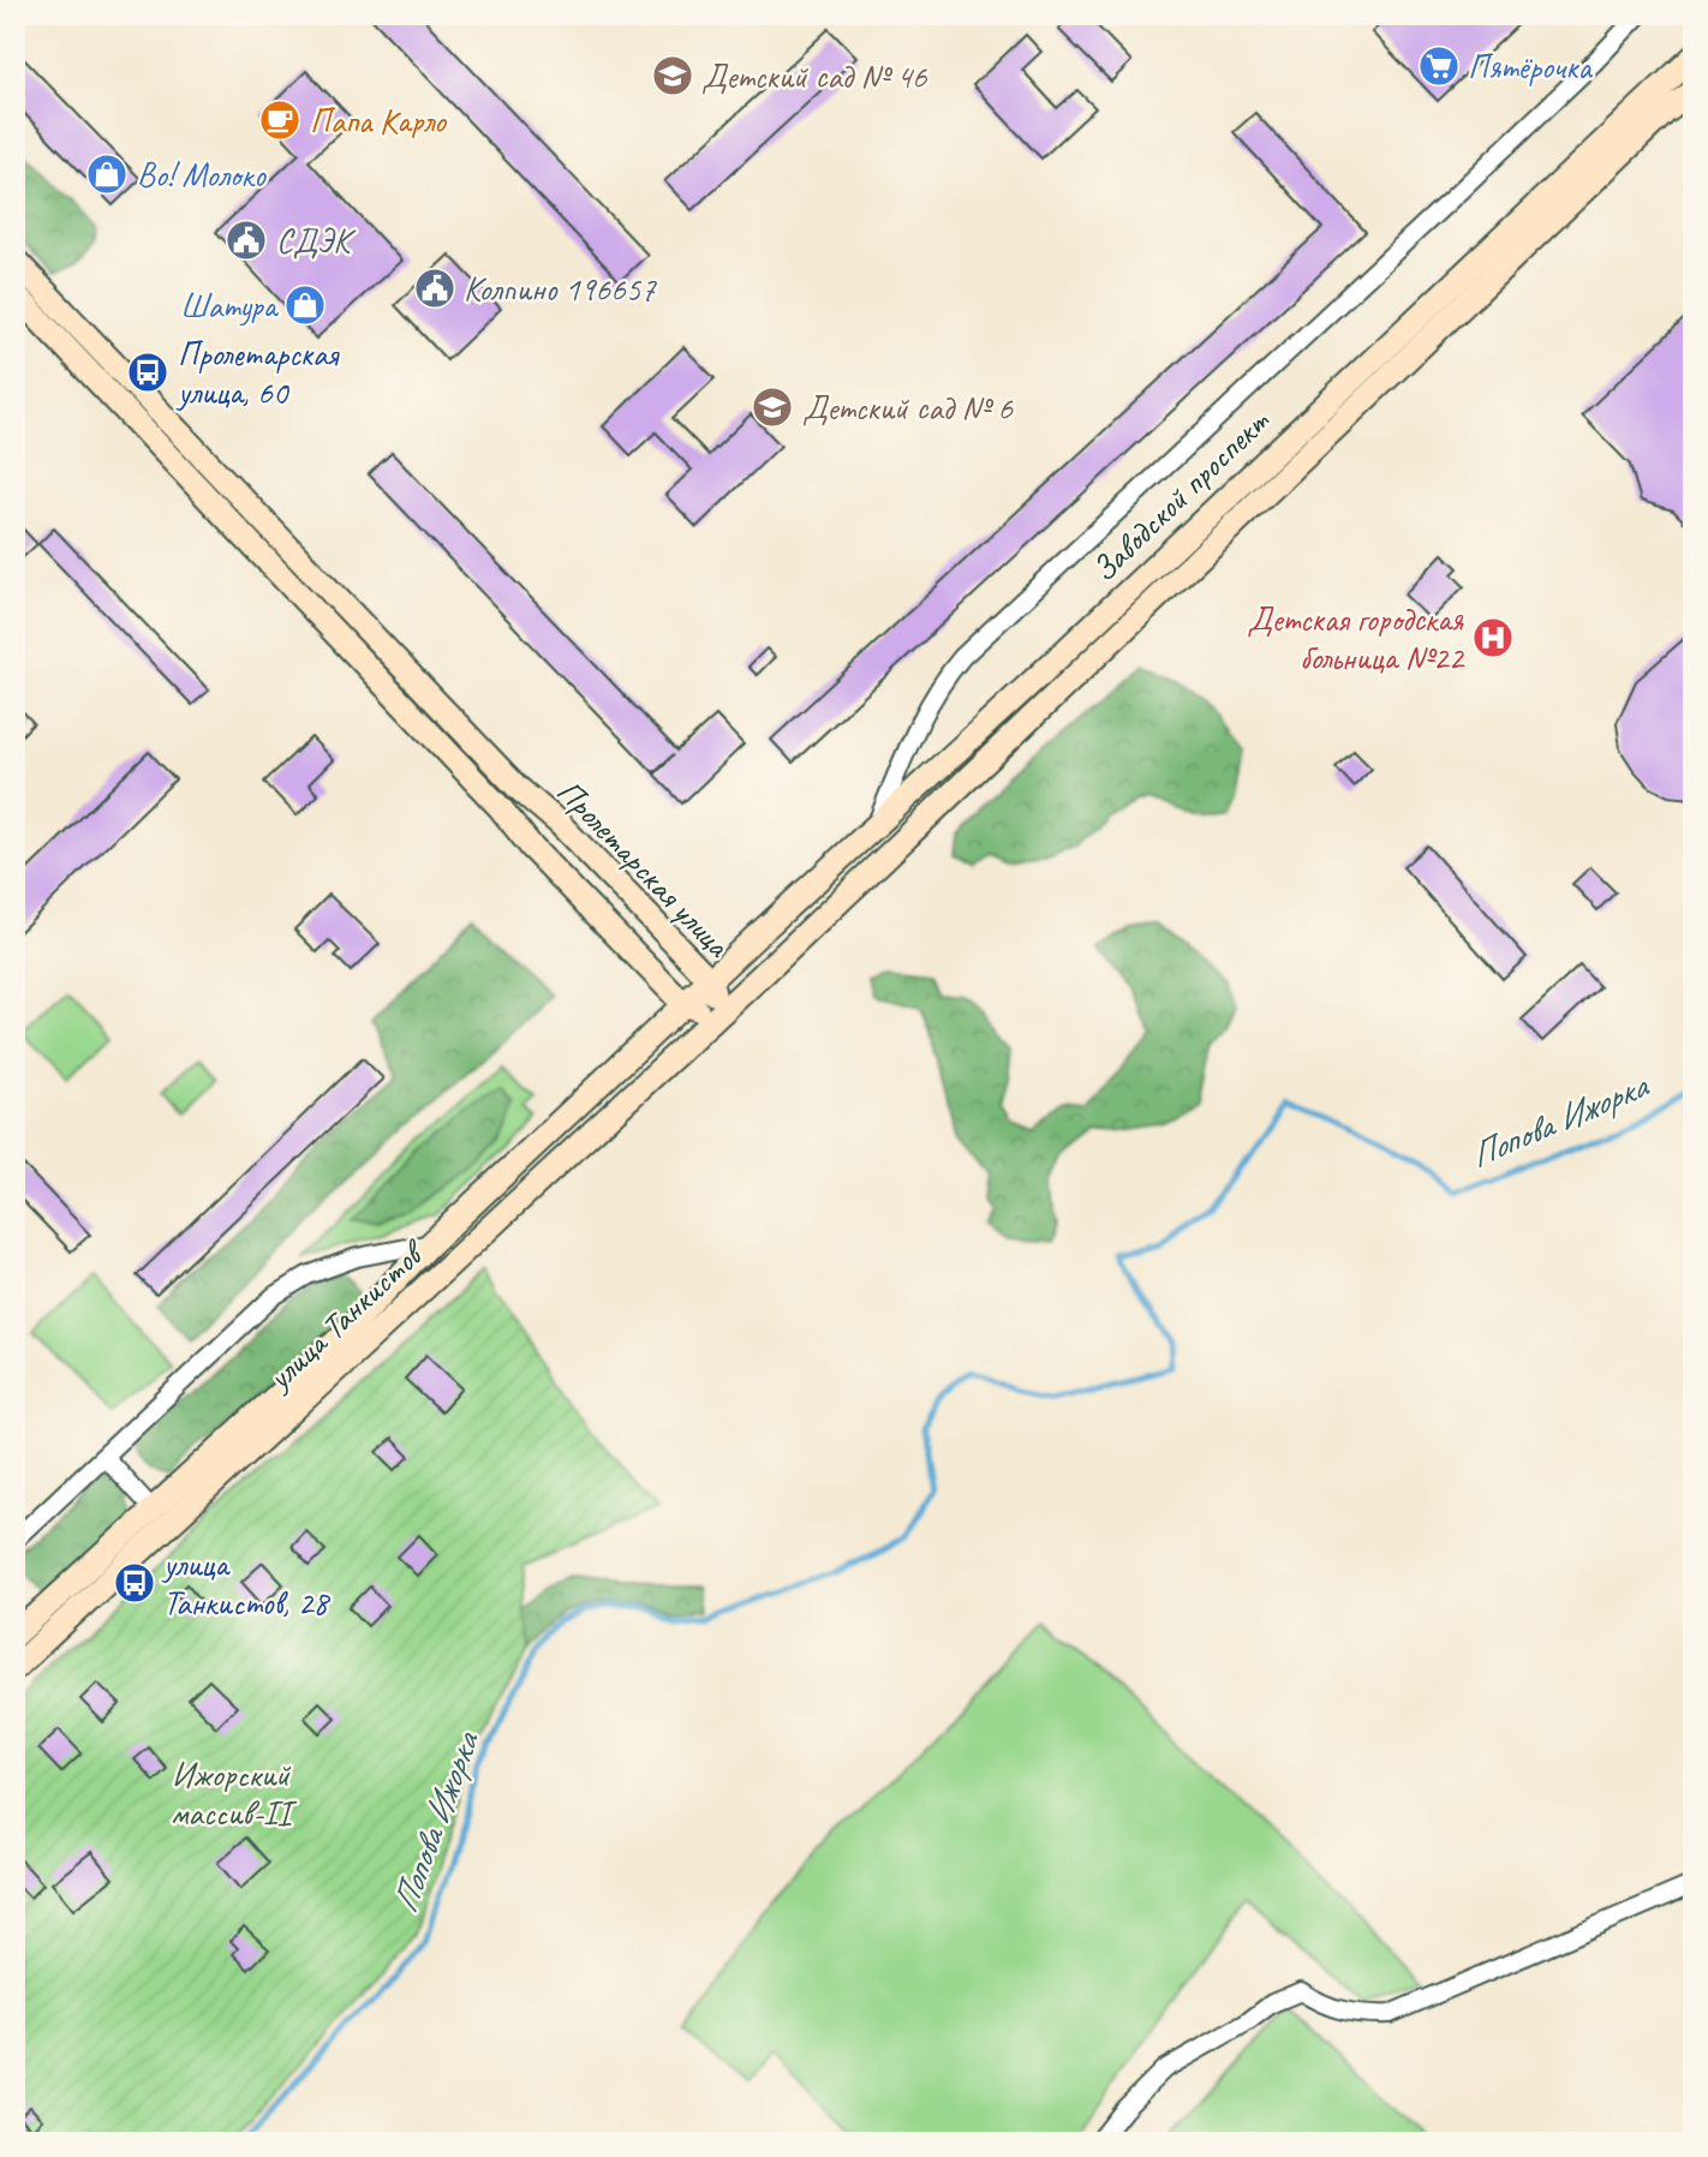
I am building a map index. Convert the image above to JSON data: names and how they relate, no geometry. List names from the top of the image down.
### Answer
{
  "streets": {
    "main road": ["Заводской проспект", "Пролетарская улица", "улица Танкистов"]
  },
  "crossings": [
    ["Заводской проспект", "Пролетарская улица"],
    ["Заводской проспект", "улица Танкистов"],
    ["Пролетарская улица", "улица Танкистов"]
  ],
  "water": ["Попова Ижорка"],
  "parks": ["Ижорский массив-II"],
  "places": {
    "supermarket": ["Пятёрочка"],
    "school or university": ["Детский сад № 46", "Детский сад № 6"],
    "cafe": ["Папа Карло"],
    "shop": ["Во! Молоко", "Шатура"],
    "public building": ["СДЭК", "Колпино 196657"],
    "bus stop": ["Пролетарская улица, 60", "улица Танкистов, 28"],
    "hospital": ["Детская городская больница №22"]
  }
}
